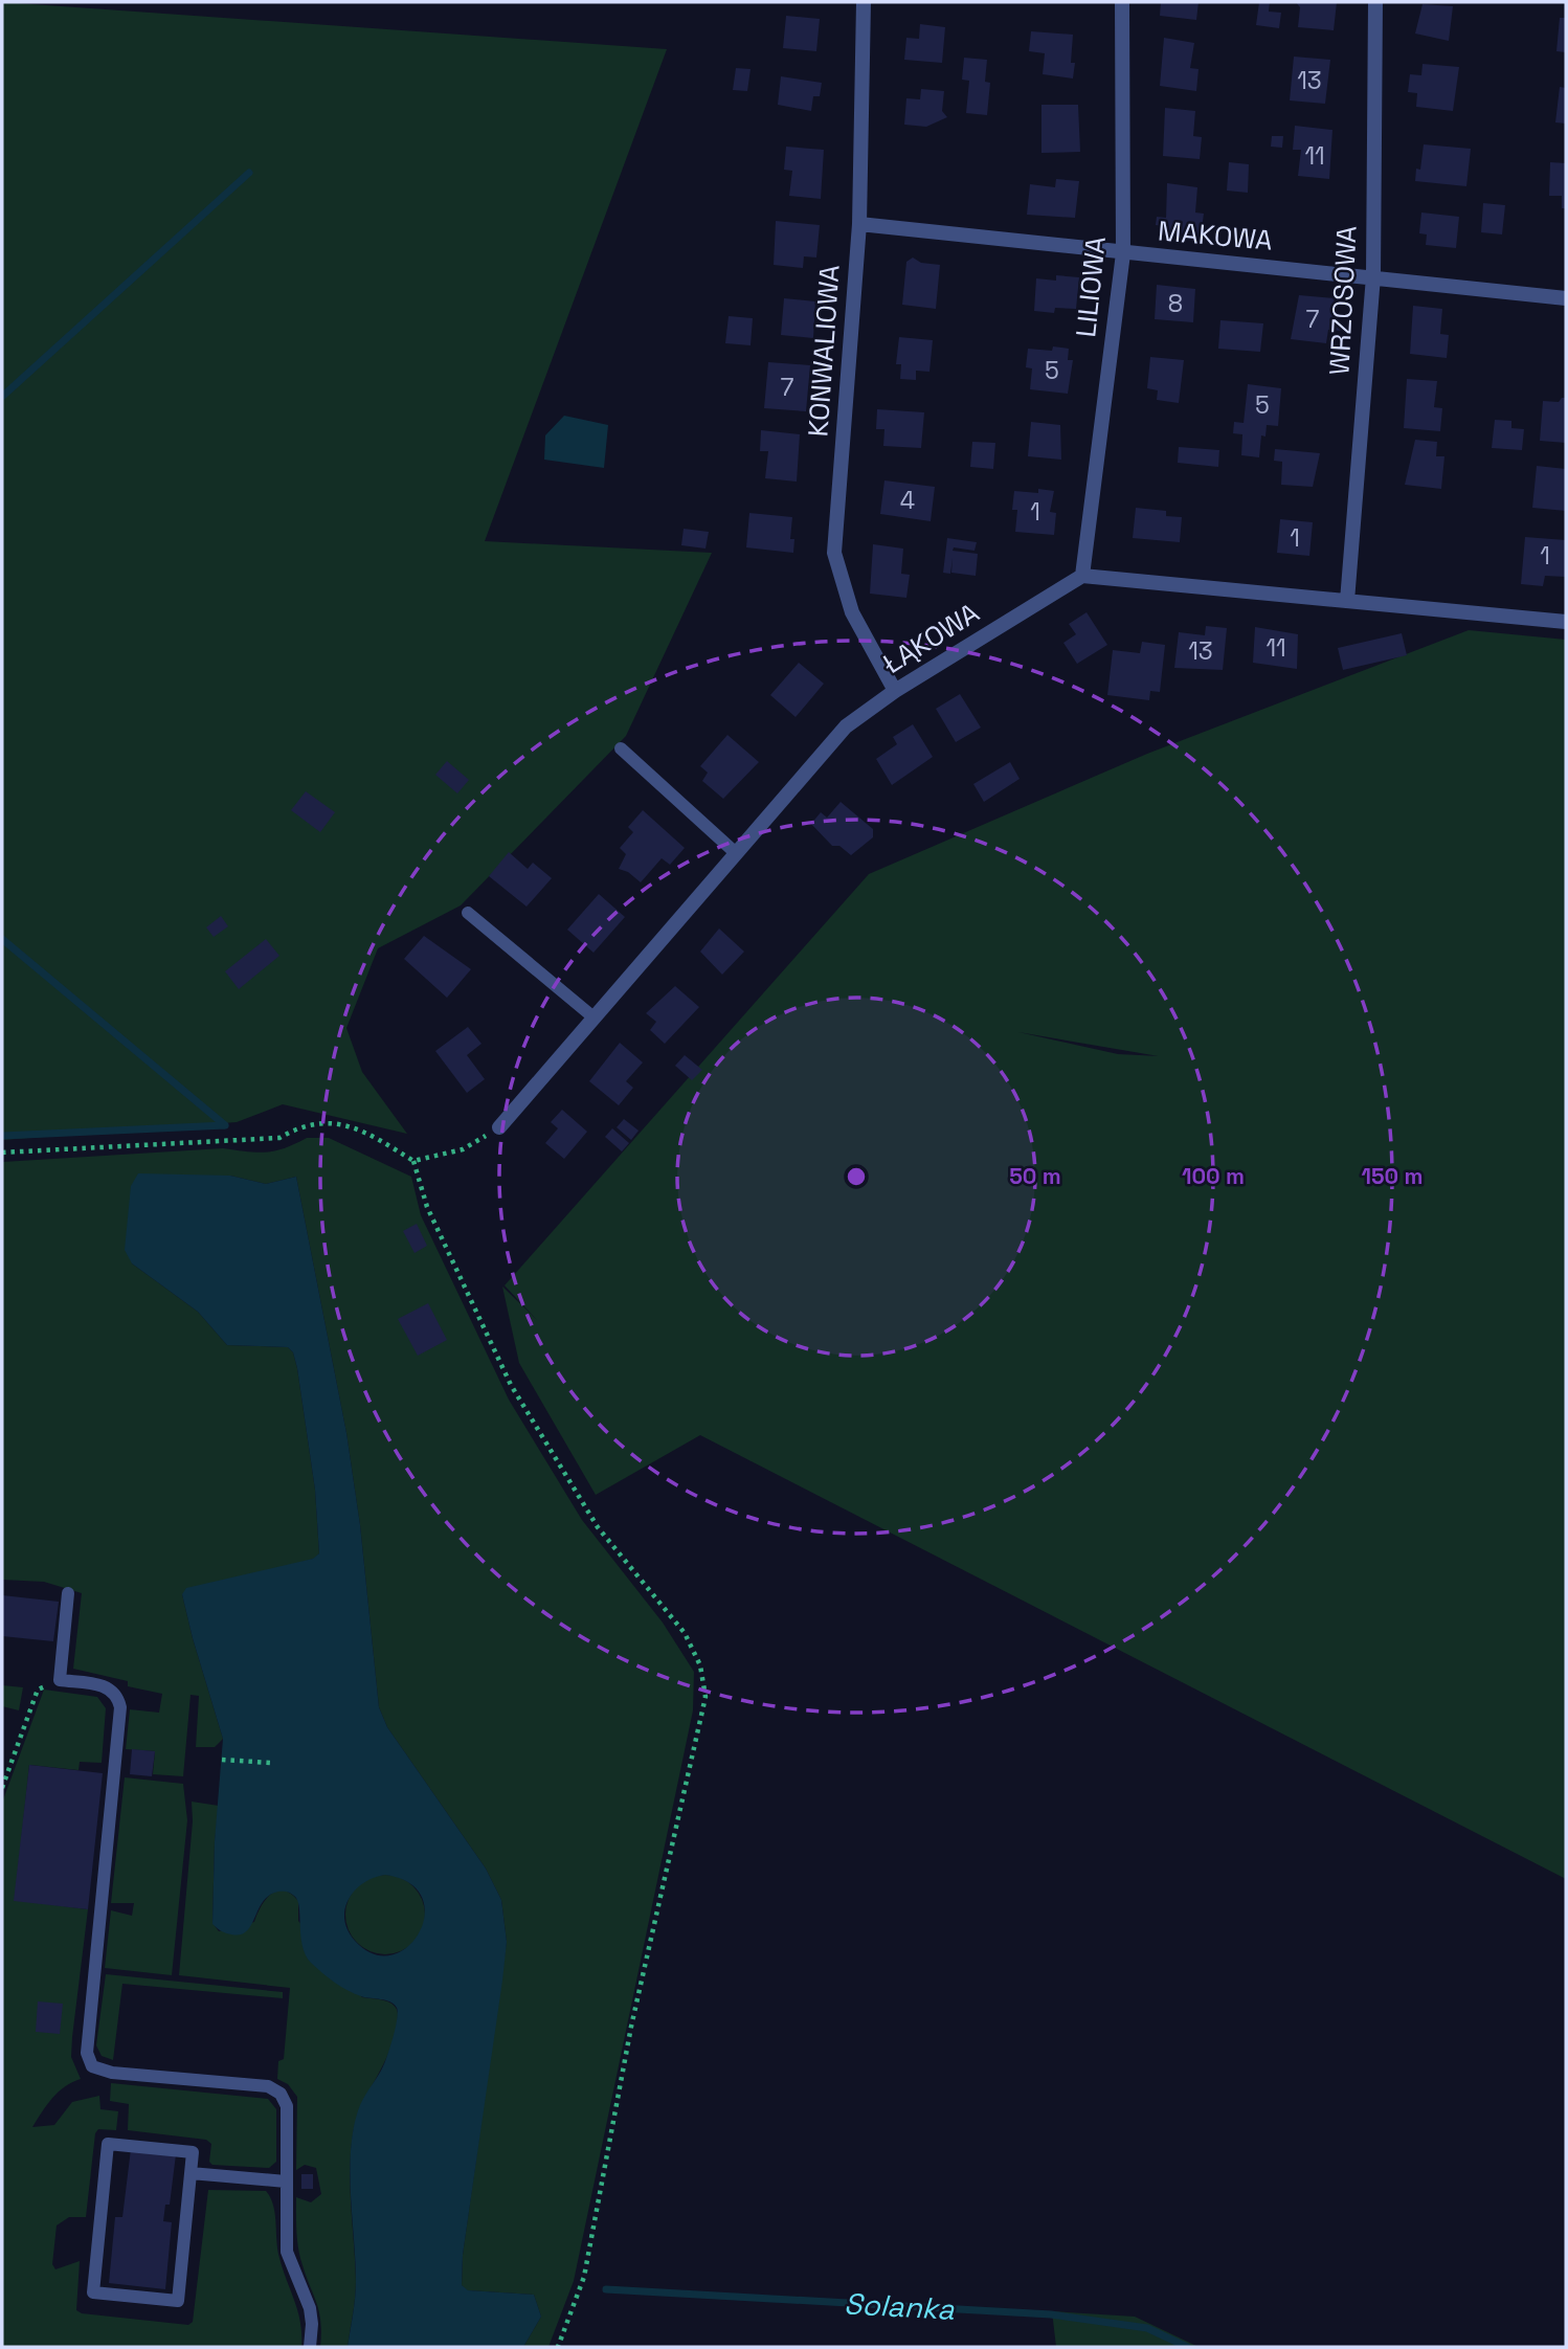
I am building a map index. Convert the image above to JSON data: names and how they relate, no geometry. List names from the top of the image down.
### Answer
{
  "streets": {
    "street": [
      "MAKOWA",
      "LILIOWA",
      "WRZOSOWA",
      "KONWALIOWA",
      "ŁĄKOWA"
    ]
  },
  "crossings": [
    ["MAKOWA", "LILIOWA"],
    ["MAKOWA", "WRZOSOWA"],
    ["MAKOWA", "KONWALIOWA"],
    ["LILIOWA", "ŁĄKOWA"],
    ["KONWALIOWA", "ŁĄKOWA"]
  ],
  "water": ["Solanka"],
  "house_numbers": [
    "13",
    "11",
    "8",
    "7",
    "5",
    "7",
    "5",
    "4",
    "1",
    "1",
    "1",
    "11",
    "13"
  ],
  "rings": ["50 m", "100 m", "150 m"]
}
